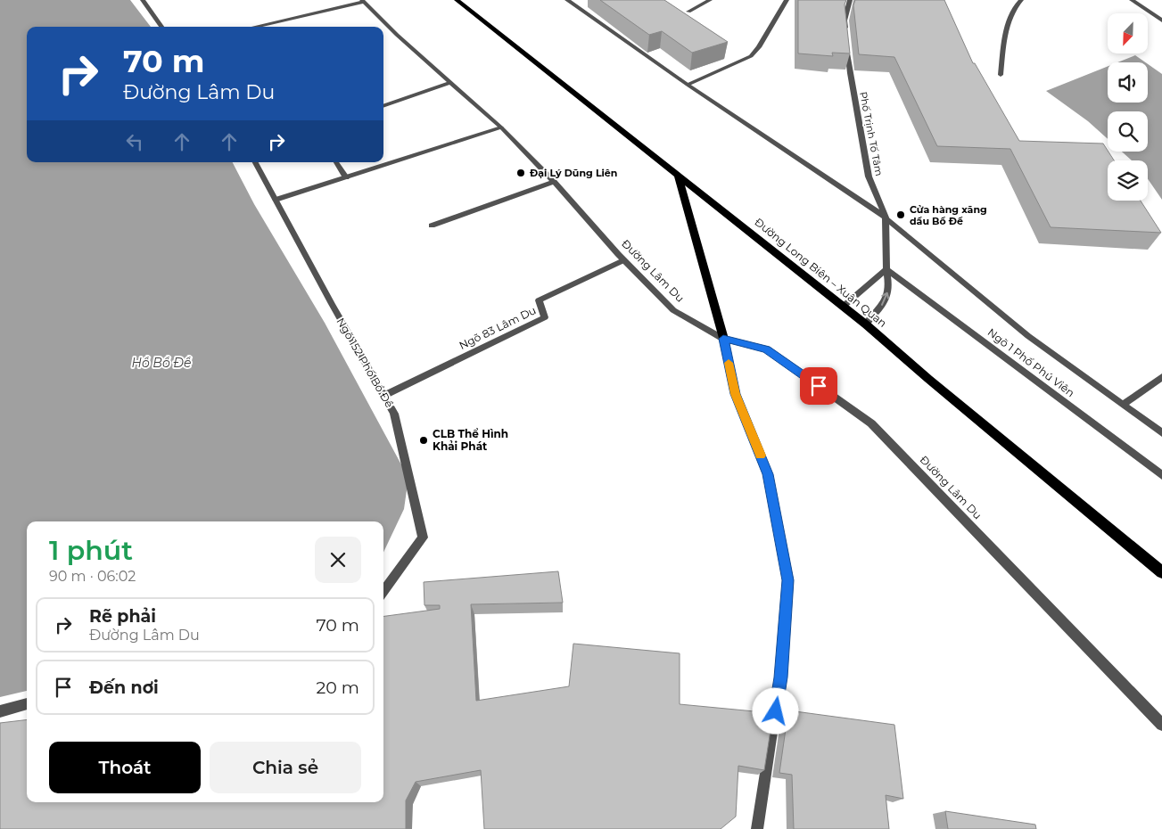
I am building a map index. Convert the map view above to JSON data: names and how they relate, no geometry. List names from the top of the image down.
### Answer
{
  "streets": {
    "main road": ["Đường Long Biên – Xuân Quan"],
    "street": [
      "Phố Trịnh Tố Tâm",
      "Đường Lâm Du",
      "Ngõ 83 Lâm Du",
      "Ngõ 152 Phố Bồ Đề",
      "Ngõ 1 Phố Phú Viên"
    ]
  },
  "crossings": [
    ["Phố Trịnh Tố Tâm", "Đường Long Biên – Xuân Quan"],
    ["Phố Trịnh Tố Tâm", "Ngõ 1 Phố Phú Viên"],
    ["Đường Lâm Du", "Ngõ 83 Lâm Du"],
    ["Ngõ 83 Lâm Du", "Ngõ 152 Phố Bồ Đề"]
  ],
  "water": ["Hồ Bồ Đề"],
  "places": ["Đại Lý Dũng Liên", "Cửa hàng xăng dầu Bồ Đề", "CLB Thể Hình Khải Phát"],
  "north": "bottom left",
  "page": {
    "turn": ["70 m", "Đường Lâm Du"],
    "heading": ["1 phút", "90 m · 06:02"],
    "list": [
      {
        "name": "Rẽ phải",
        "note": "Đường Lâm Du",
        "value": "70 m"
      },
      {
        "name": "Đến nơi",
        "value": "20 m"
      }
    ],
    "buttons": ["Thoát", "Chia sẻ"]
  }
}
